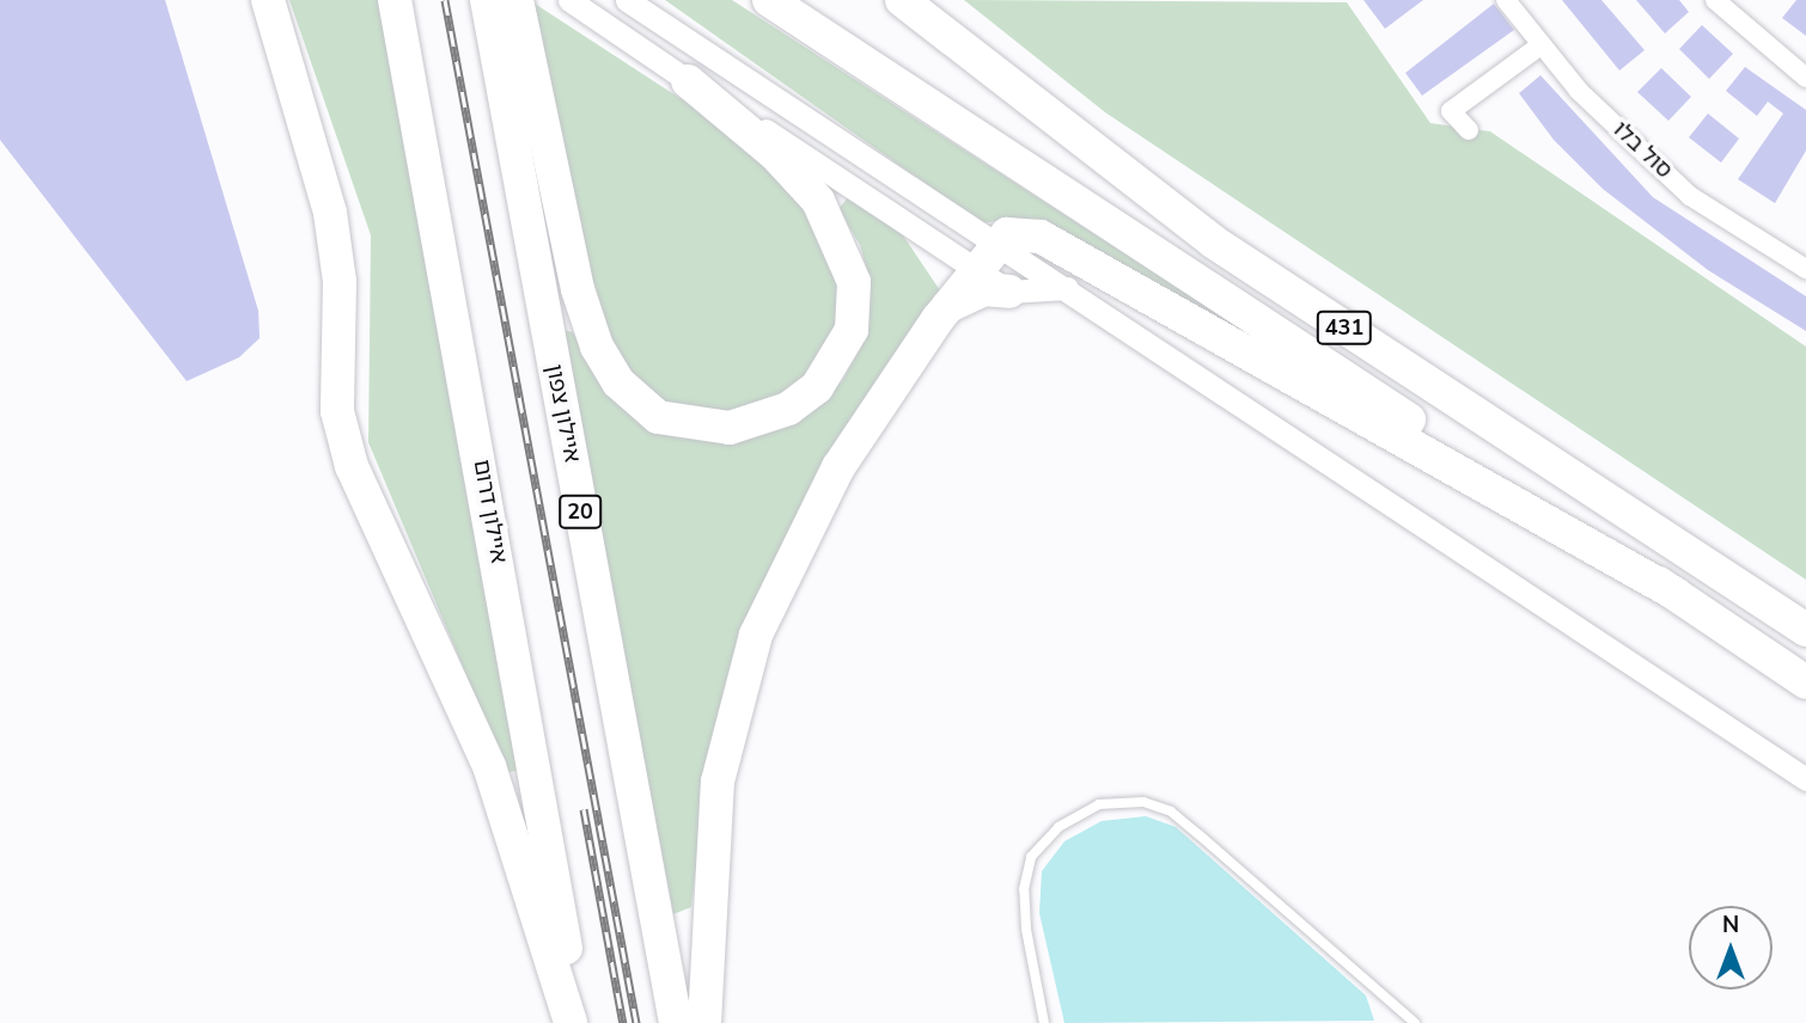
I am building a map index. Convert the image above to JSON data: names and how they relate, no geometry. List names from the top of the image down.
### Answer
{
  "streets": {
    "highway": [
      "431",
      "איילון צפון",
      "איילון דרום",
      "20"
    ],
    "street": ["סול בלו"]
  },
  "north": "top"
}
